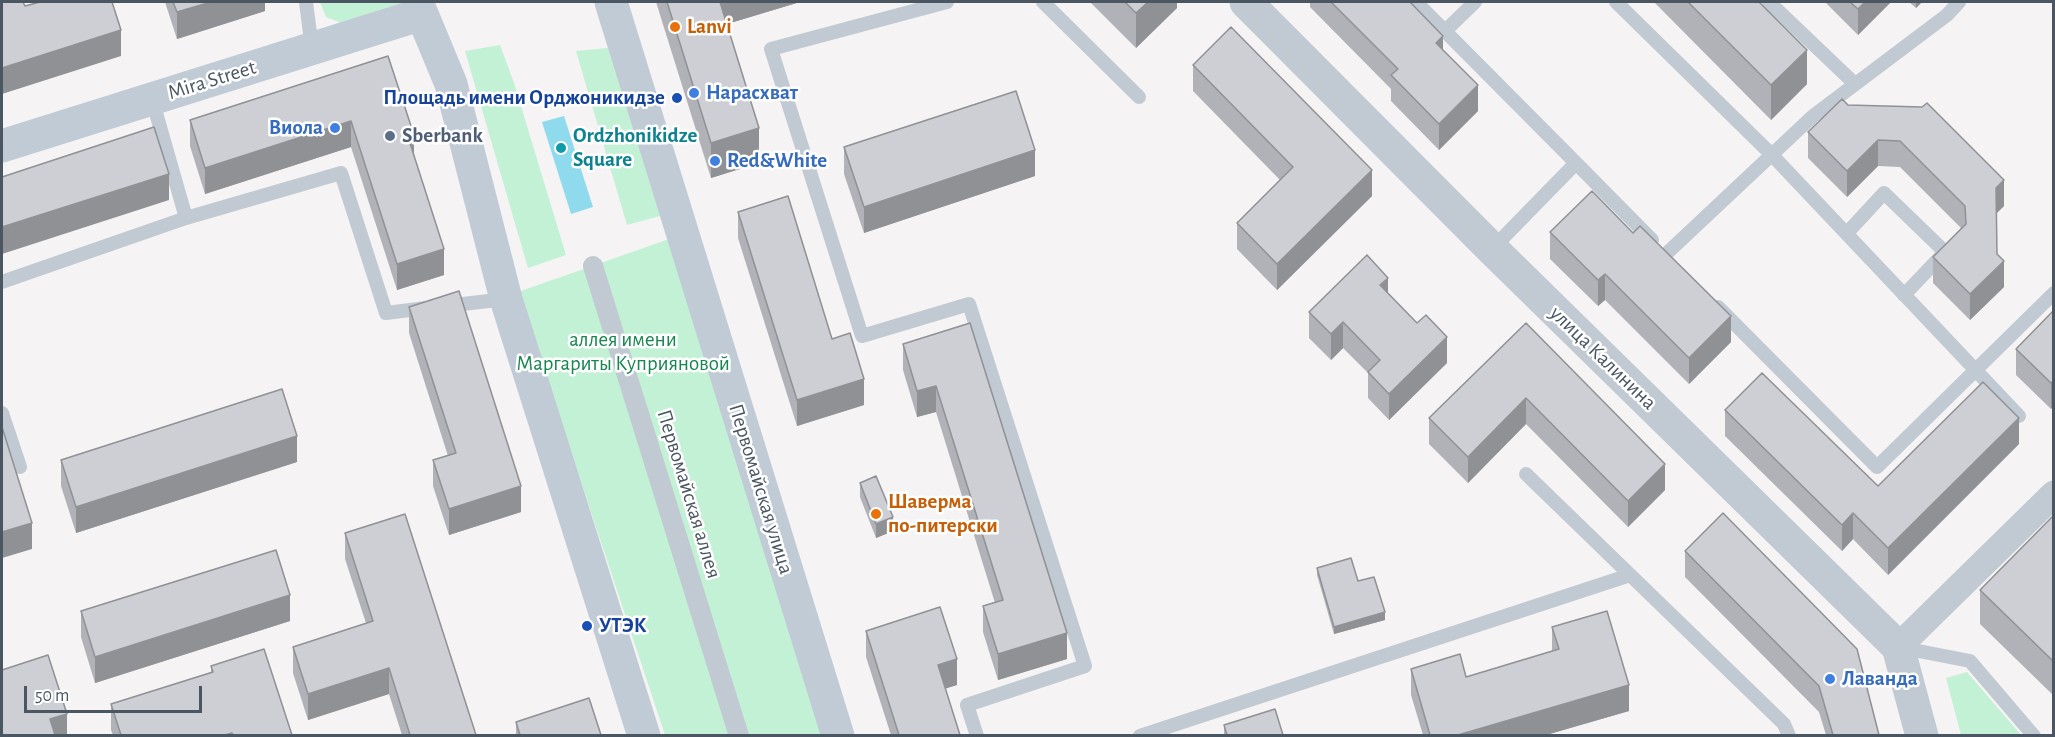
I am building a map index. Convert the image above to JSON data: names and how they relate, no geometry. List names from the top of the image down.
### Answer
{
  "streets": {
    "main road": ["Mira Street", "Первомайская улица"],
    "street": ["улица Калинина", "Первомайская аллея"]
  },
  "parks": ["аллея имени Маргариты Куприяновой"],
  "places": [
    "Lanvi",
    "Нарасхват",
    "Площадь имени Орджоникидзе",
    "Виола",
    "Sberbank",
    "Ordzhonikidze Square",
    "Red&White",
    "Шаверма по-питерски",
    "УТЭК",
    "Лаванда"
  ],
  "scale_bar": "50 m"
}
